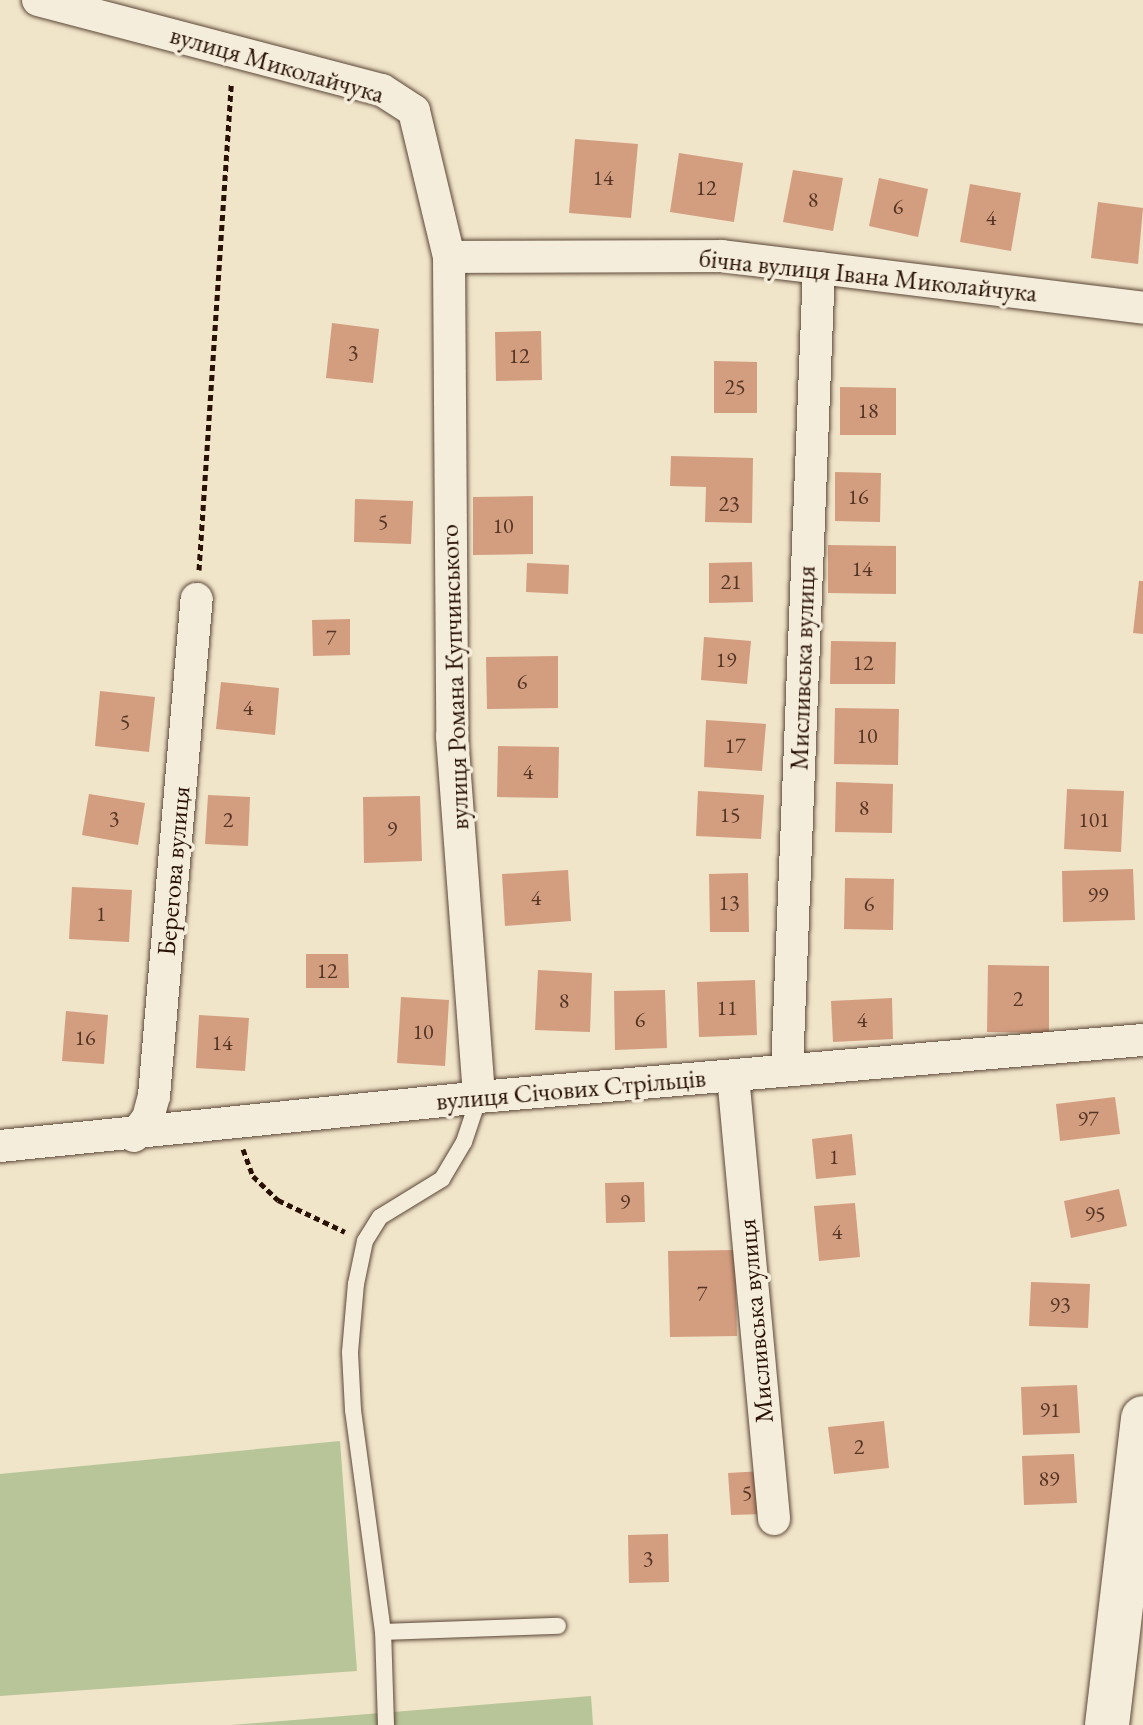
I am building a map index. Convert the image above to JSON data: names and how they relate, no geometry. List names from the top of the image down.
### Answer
{
  "streets": {
    "street": [
      "вулиця Миколайчука",
      "бічна вулиця Івана Миколайчука",
      "Мисливська вулиця",
      "вулиця Романа Купчинського",
      "Берегова вулиця",
      "вулиця Січових Стрільців"
    ]
  },
  "crossings": [
    ["вулиця Миколайчука", "бічна вулиця Івана Миколайчука"],
    ["вулиця Миколайчука", "вулиця Романа Купчинського"],
    ["бічна вулиця Івана Миколайчука", "Мисливська вулиця"],
    ["бічна вулиця Івана Миколайчука", "вулиця Романа Купчинського"],
    ["Мисливська вулиця", "вулиця Січових Стрільців"],
    ["вулиця Романа Купчинського", "вулиця Січових Стрільців"],
    ["Берегова вулиця", "вулиця Січових Стрільців"]
  ],
  "house_numbers": [
    "14",
    "12",
    "8",
    "6",
    "4",
    "3",
    "12",
    "25",
    "18",
    "16",
    "23",
    "5",
    "10",
    "14",
    "21",
    "7",
    "19",
    "12",
    "6",
    "4",
    "5",
    "10",
    "17",
    "4",
    "8",
    "15",
    "3",
    "2",
    "101",
    "9",
    "99",
    "4",
    "13",
    "6",
    "1",
    "12",
    "2",
    "8",
    "11",
    "6",
    "4",
    "10",
    "16",
    "14",
    "97",
    "1",
    "9",
    "95",
    "4",
    "7",
    "93",
    "91",
    "2",
    "89",
    "5",
    "3"
  ]
}
